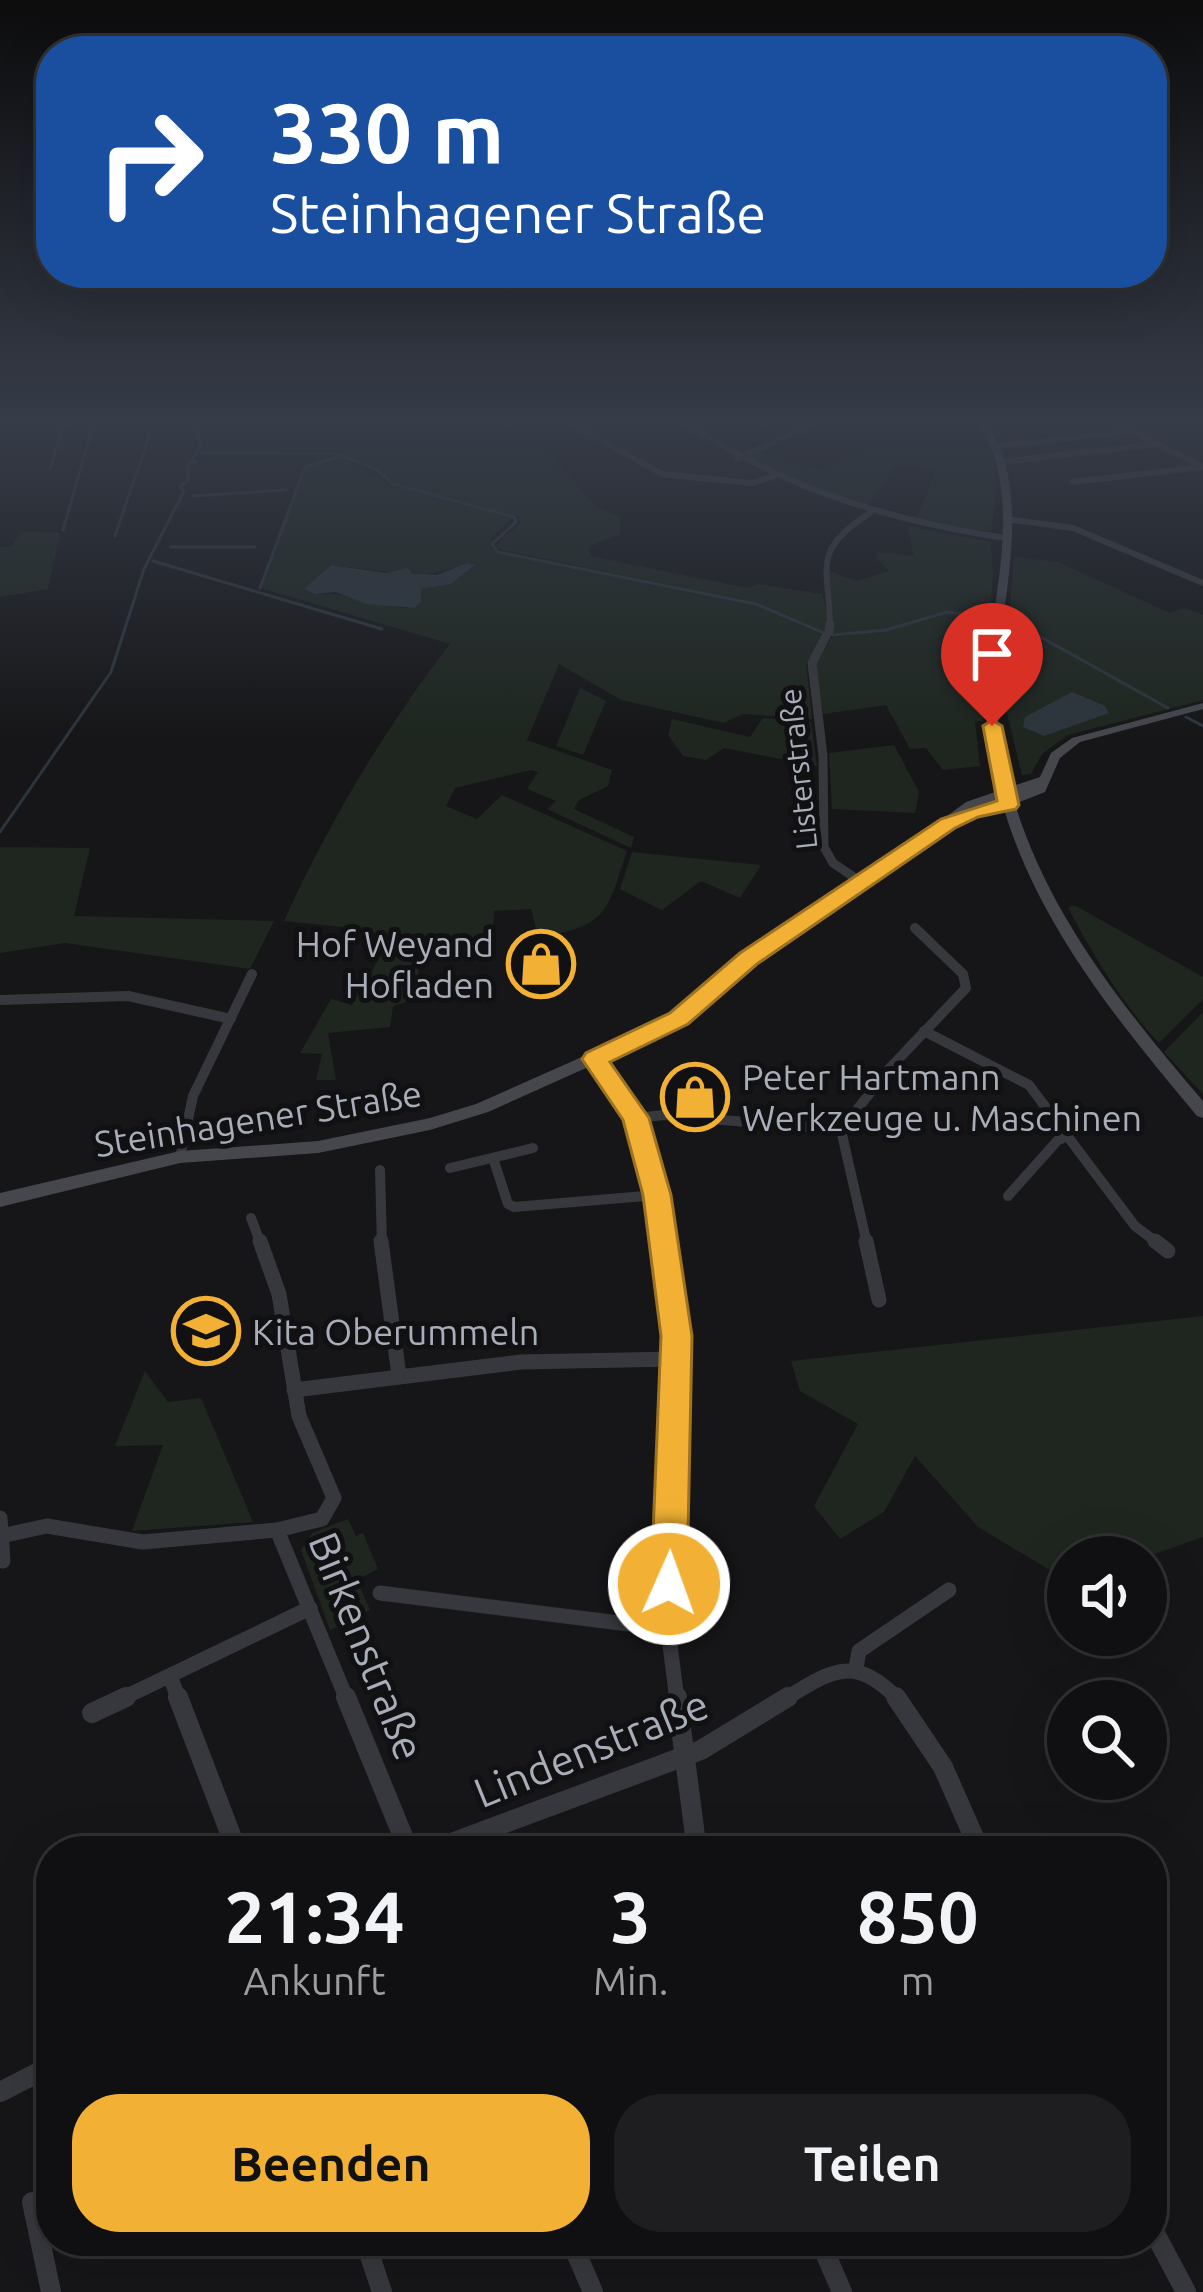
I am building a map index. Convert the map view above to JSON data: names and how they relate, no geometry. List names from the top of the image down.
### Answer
{
  "streets": {
    "main road": ["Steinhagener Straße"],
    "street": ["Listerstraße", "Birkenstraße", "Lindenstraße"]
  },
  "crossings": [
    ["Listerstraße", "Steinhagener Straße"]
  ],
  "places": {
    "shop": ["Hof Weyand Hofladen", "Peter Hartmann Werkzeuge u. Maschinen"],
    "school or university": ["Kita Oberummeln"]
  },
  "page": {
    "turn": ["330 m", "Steinhagener Straße"],
    "eta": [
      "21:34",
      "Ankunft",
      "3",
      "Min.",
      "850",
      "m"
    ],
    "buttons": ["Beenden", "Teilen"]
  }
}
